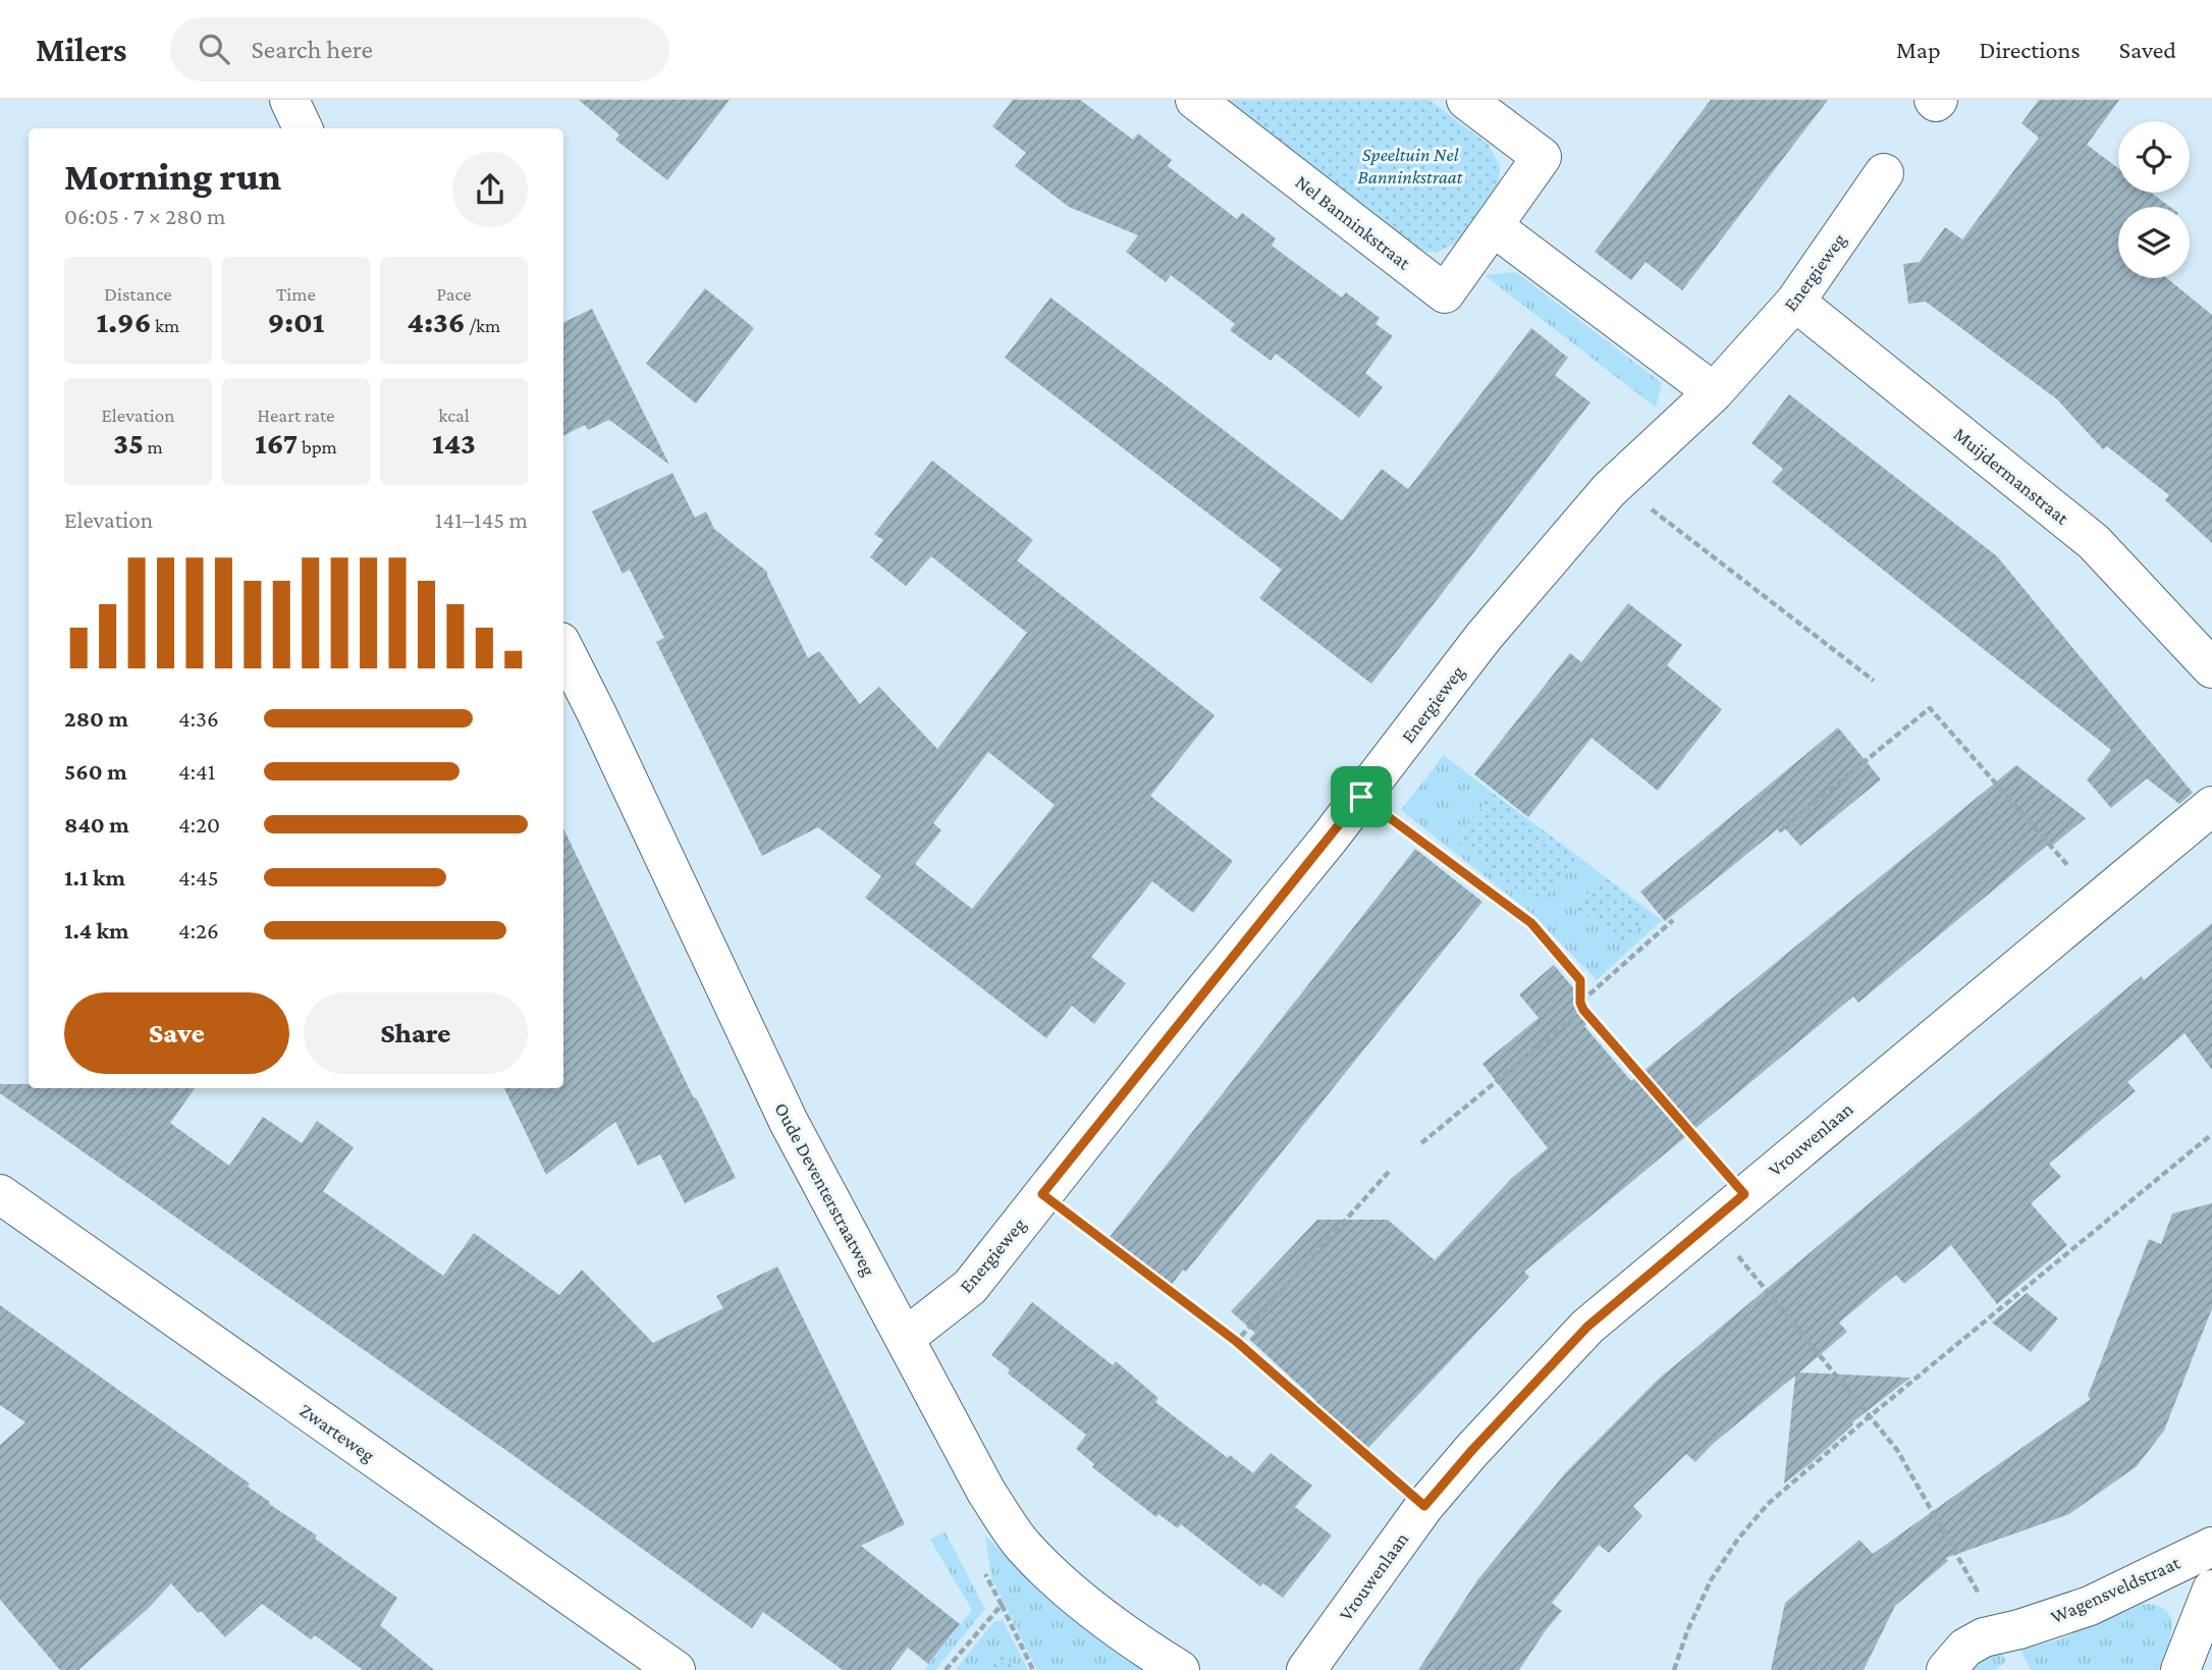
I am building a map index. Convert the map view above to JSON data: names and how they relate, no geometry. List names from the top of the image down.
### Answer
{
  "streets": {
    "street": [
      "Nel Banninkstraat",
      "Energieweg",
      "Muijdermanstraat",
      "Vrouwenlaan",
      "Oude Deventerstraatweg",
      "Zwarteweg",
      "Wagensveldstraat"
    ]
  },
  "crossings": [
    ["Energieweg", "Muijdermanstraat"],
    ["Energieweg", "Oude Deventerstraatweg"]
  ],
  "parks": ["Speeltuin Nel Banninkstraat"],
  "page": {
    "header": "Milers",
    "search": "Search here",
    "nav": ["Map", "Directions", "Saved"],
    "heading": ["Morning run", "06:05 · 7 × 280 m"],
    "stats": [
      ["Distance", "1.96 km"],
      ["Time", "9:01"],
      ["Pace", "4:36 /km"],
      ["Elevation", "35 m"],
      ["Heart rate", "167 bpm"],
      ["kcal", "143"]
    ],
    "chart": ["Elevation", "141–145 m"],
    "list": [
      {
        "name": "280 m",
        "note": "4:36"
      },
      {
        "name": "560 m",
        "note": "4:41"
      },
      {
        "name": "840 m",
        "note": "4:20"
      },
      {
        "name": "1.1 km",
        "note": "4:45"
      },
      {
        "name": "1.4 km",
        "note": "4:26"
      }
    ],
    "buttons": ["Save", "Share"]
  }
}
